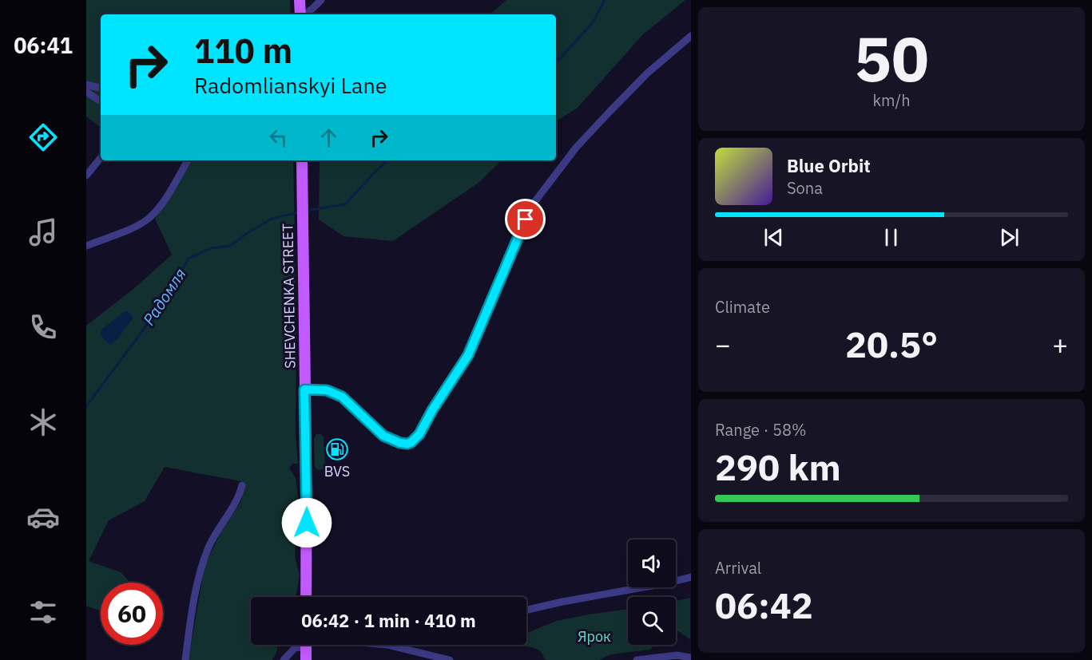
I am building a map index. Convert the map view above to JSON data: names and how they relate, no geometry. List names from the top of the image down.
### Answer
{
  "streets": {
    "main road": ["SHEVCHENKA STREET"]
  },
  "water": ["Радомля"],
  "parks": ["Ярок"],
  "places": {
    "fuel station": ["BVS"]
  },
  "page": {
    "tabs": "06:41",
    "tile": [
      ["50", "km/h"],
      "Climate",
      ["Range · 58%", "290 km"],
      ["Arrival", "06:42"]
    ],
    "turn": ["110 m", "Radomlianskyi Lane"],
    "song": ["Blue Orbit", "Sona"],
    "heat": ["−", "20.5°", "+"],
    "limit": "60",
    "trip": "06:42 · 1 min · 410 m"
  }
}
